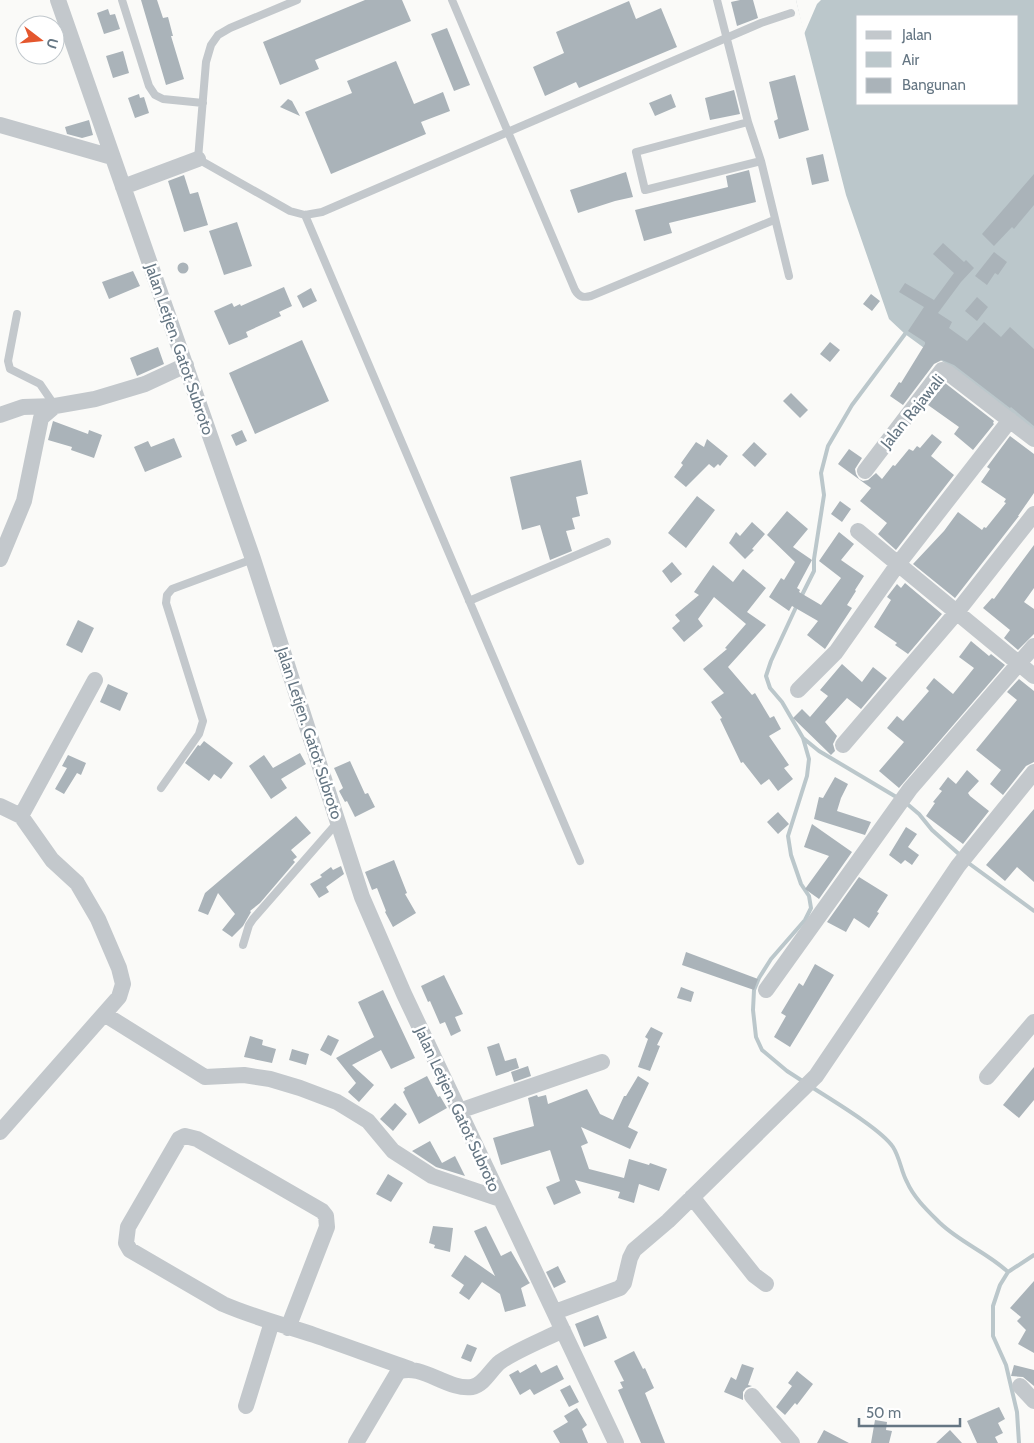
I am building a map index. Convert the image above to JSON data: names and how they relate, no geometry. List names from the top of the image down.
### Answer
{
  "streets": {
    "street": ["Jalan Letjen. Gatot Subroto", "Jalan Rajawali"]
  },
  "legend": ["Jalan", "Air", "Bangunan"],
  "scale_bar": "50 m",
  "north": "right"
}
